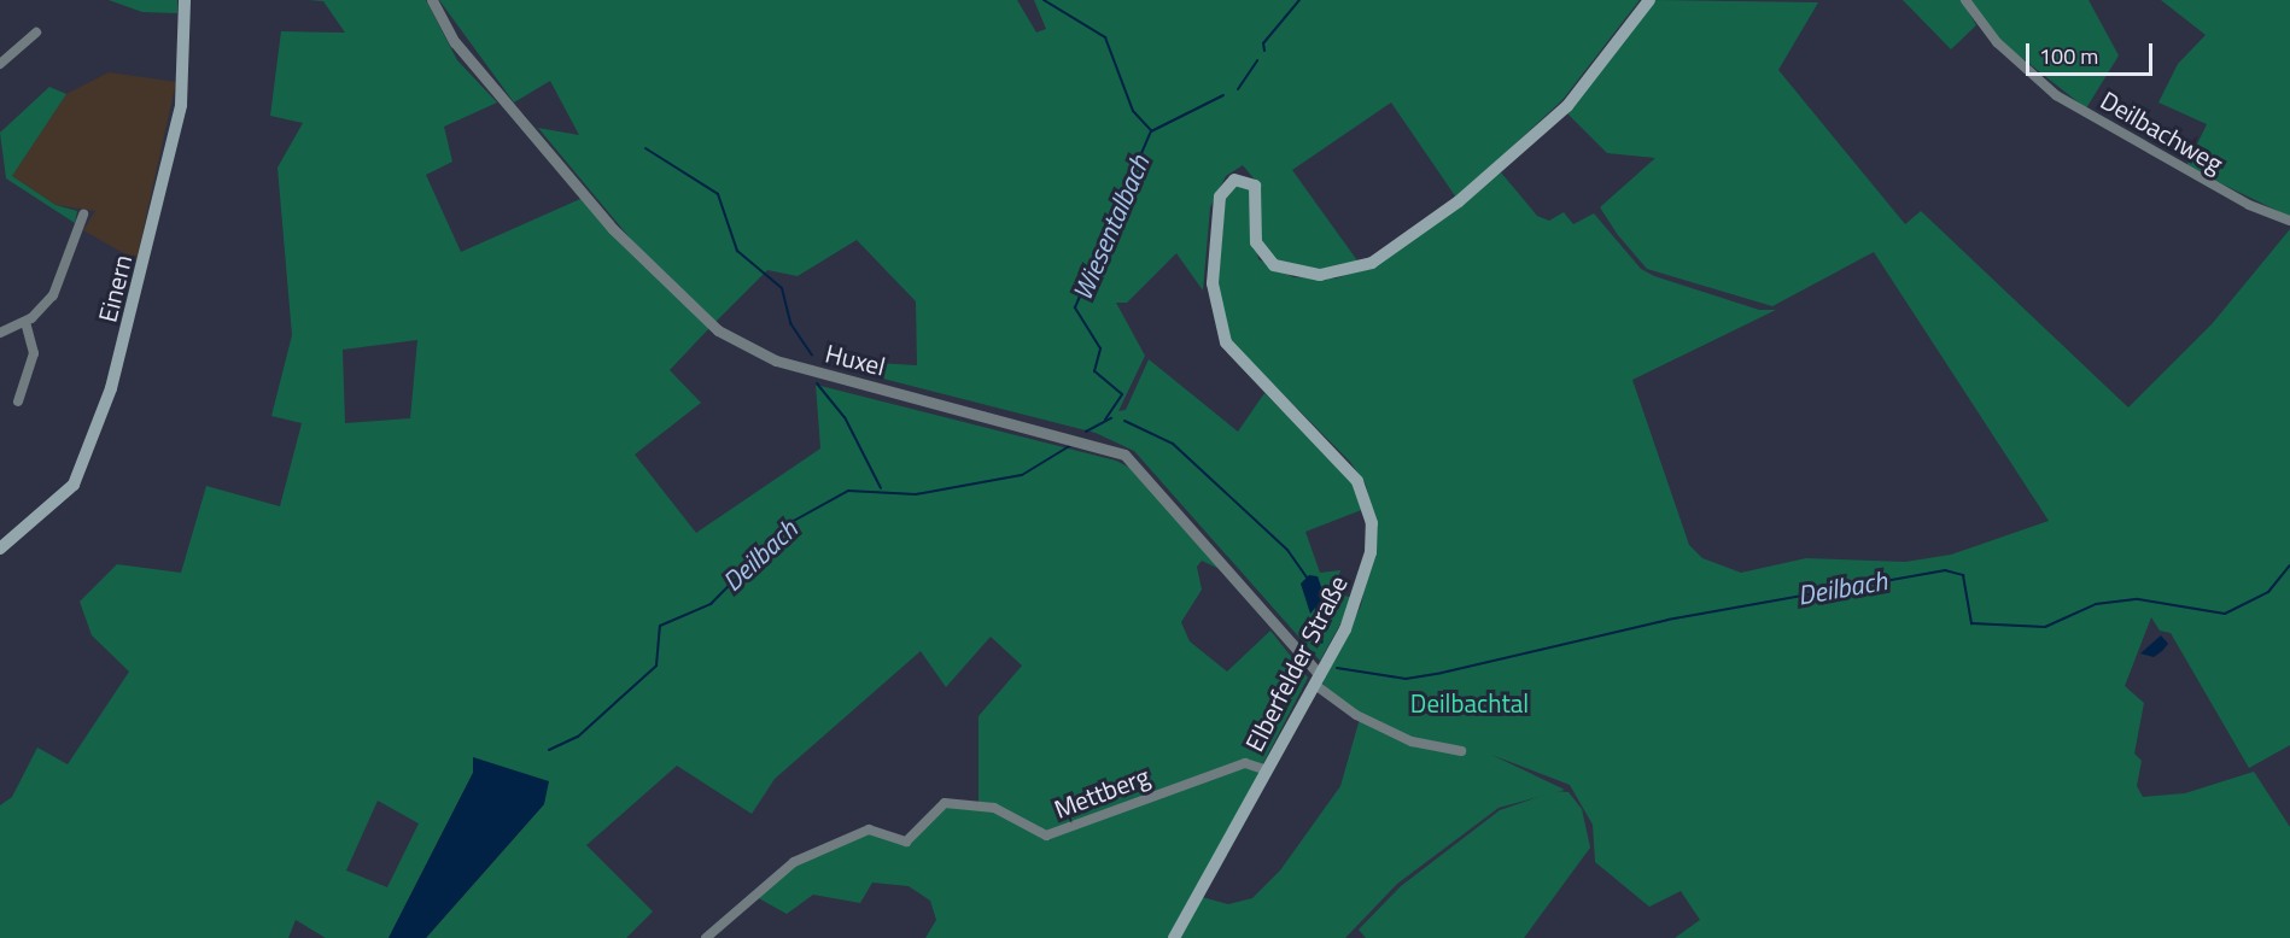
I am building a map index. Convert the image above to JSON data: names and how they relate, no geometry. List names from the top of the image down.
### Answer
{
  "streets": {
    "main road": ["Einern", "Elberfelder Straße"],
    "street": ["Deilbachweg", "Huxel", "Mettberg"]
  },
  "crossings": [
    ["Huxel", "Elberfelder Straße"],
    ["Elberfelder Straße", "Mettberg"]
  ],
  "water": ["Wiesentalbach", "Deilbach"],
  "parks": ["Deilbachtal"],
  "scale_bar": "100 m"
}
